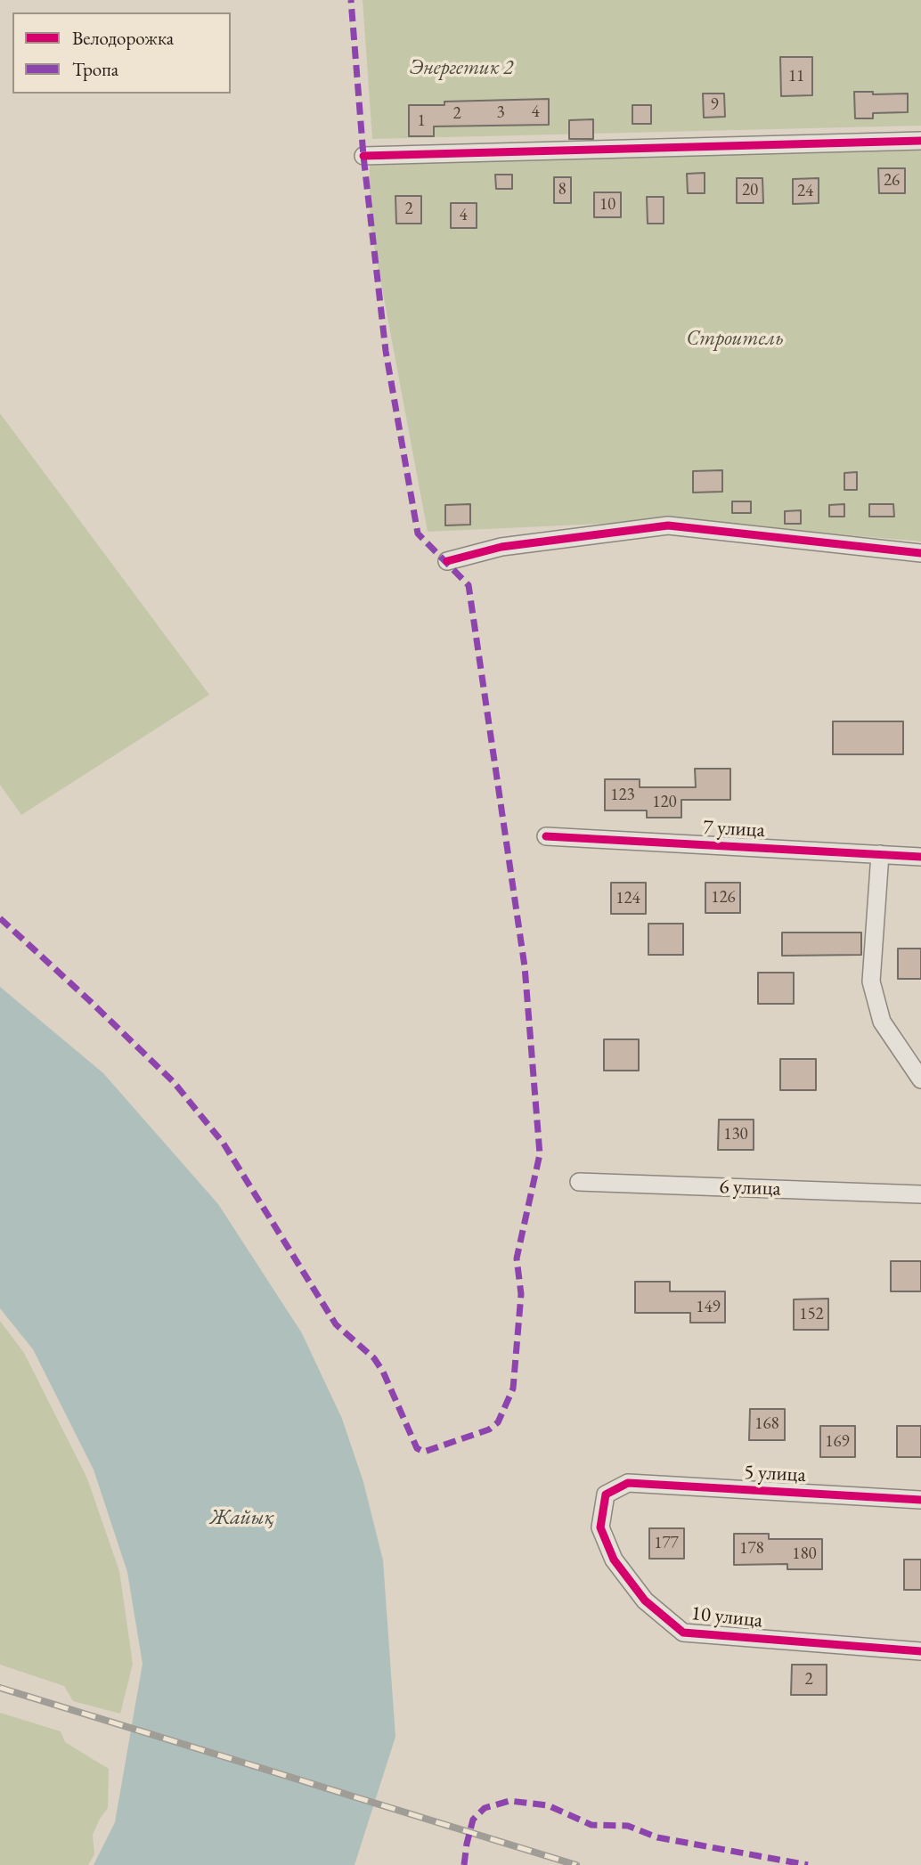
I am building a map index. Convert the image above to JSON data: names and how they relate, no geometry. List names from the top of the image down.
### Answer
{
  "streets": {
    "street": [
      "7 улица",
      "6 улица",
      "5 улица",
      "10 улица"
    ]
  },
  "crossings": [
    ["5 улица", "10 улица"]
  ],
  "water": ["Жайық"],
  "parks": ["Энергетик 2", "Строитель"],
  "house_numbers": [
    "11",
    "9",
    "4",
    "3",
    "2",
    "1",
    "26",
    "8",
    "20",
    "24",
    "10",
    "2",
    "4",
    "123",
    "120",
    "126",
    "124",
    "130",
    "149",
    "152",
    "168",
    "169",
    "177",
    "178",
    "180",
    "2"
  ],
  "legend": ["Велодорожка", "Тропа"]
}
